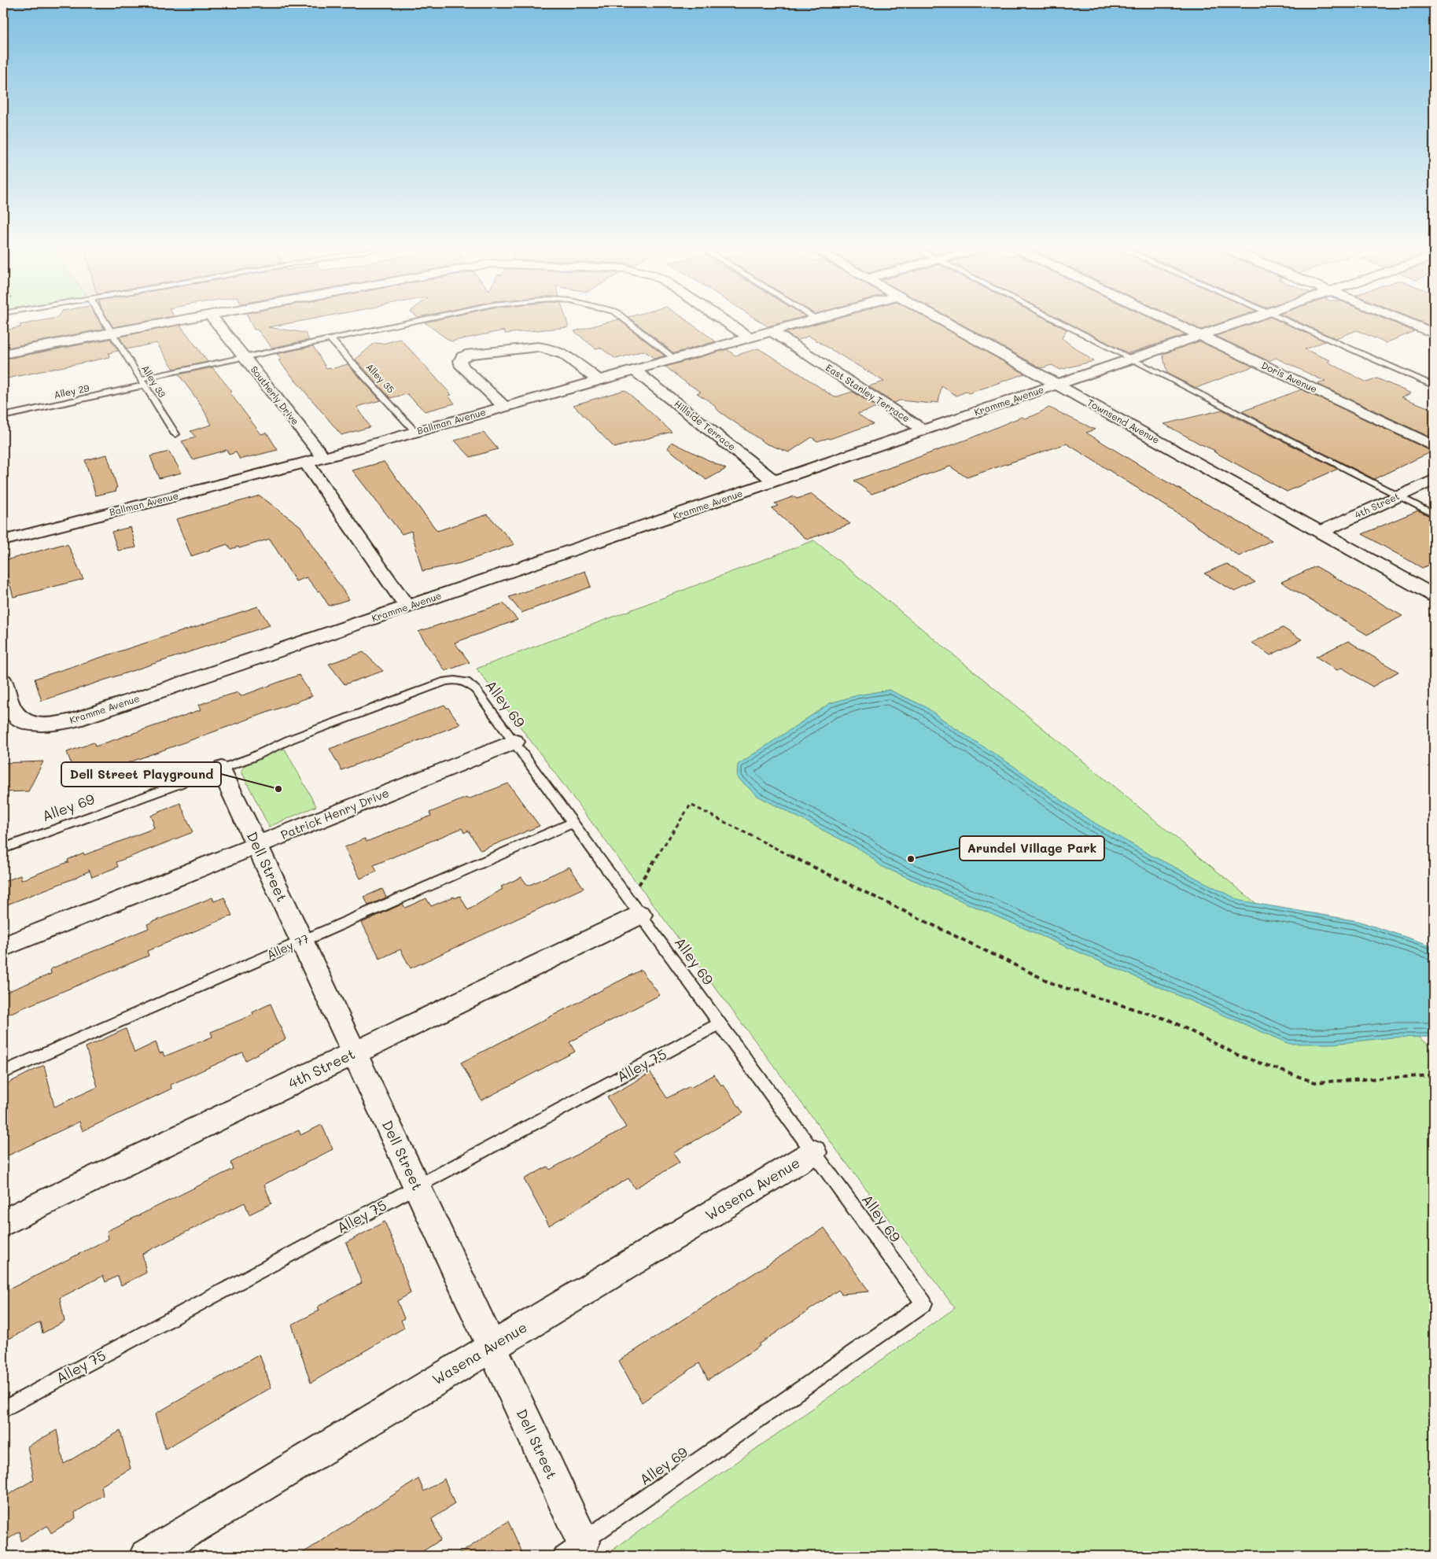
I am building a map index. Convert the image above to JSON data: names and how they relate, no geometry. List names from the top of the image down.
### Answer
{
  "streets": {
    "street": [
      "Doris Avenue",
      "East Stanley Terrace",
      "Southerly Drive",
      "Kramme Avenue",
      "Ballman Avenue",
      "Townsend Avenue",
      "Hillside Terrace",
      "4th Street",
      "Patrick Henry Drive",
      "Dell Street",
      "Wasena Avenue"
    ],
    "lane": [
      "Alley 35",
      "Alley 33",
      "Alley 29",
      "Alley 69",
      "Alley 77",
      "Alley 75"
    ]
  },
  "crossings": [
    ["Doris Avenue", "Kramme Avenue"],
    ["Alley 35", "Alley 29"],
    ["Alley 35", "Ballman Avenue"],
    ["Alley 33", "Alley 29"],
    ["Alley 29", "Southerly Drive"],
    ["Alley 29", "Ballman Avenue"],
    ["East Stanley Terrace", "Kramme Avenue"],
    ["East Stanley Terrace", "Ballman Avenue"],
    ["Southerly Drive", "Ballman Avenue"],
    ["Kramme Avenue", "Townsend Avenue"],
    ["Kramme Avenue", "Hillside Terrace"],
    ["Ballman Avenue", "Hillside Terrace"],
    ["Townsend Avenue", "4th Street"],
    ["4th Street", "Alley 69"],
    ["4th Street", "Dell Street"],
    ["Alley 69", "Patrick Henry Drive"],
    ["Alley 69", "Dell Street"],
    ["Alley 69", "Alley 77"],
    ["Alley 69", "Alley 75"],
    ["Alley 69", "Wasena Avenue"],
    ["Patrick Henry Drive", "Dell Street"],
    ["Dell Street", "Alley 77"],
    ["Dell Street", "Alley 75"],
    ["Dell Street", "Wasena Avenue"]
  ],
  "places": ["Dell Street Playground", "Arundel Village Park"]
}
